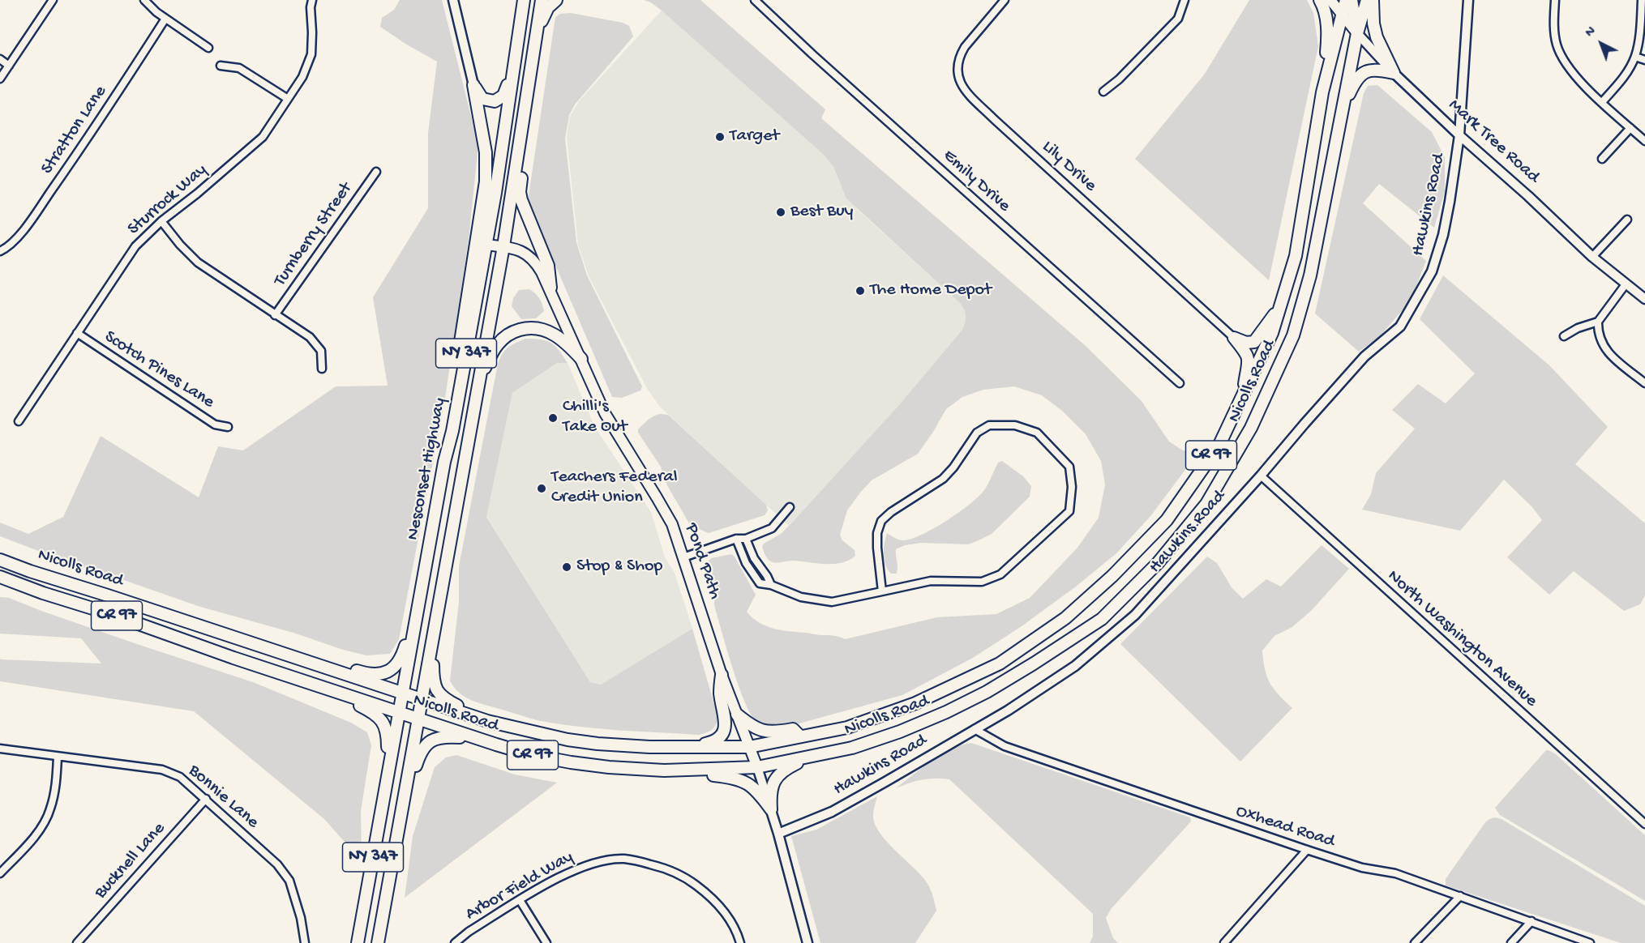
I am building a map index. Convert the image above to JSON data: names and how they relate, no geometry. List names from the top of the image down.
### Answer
{
  "streets": {
    "highway": [
      "NY 347",
      "Nicolls Road",
      "CR 97",
      "Nesconset Highway"
    ],
    "main road": ["Mark Tree Road", "Pond Path"],
    "street": [
      "Stratton Lane",
      "Lily Drive",
      "Emily Drive",
      "Sturrock Way",
      "Hawkins Road",
      "Turnberry Street",
      "Scotch Pines Lane",
      "North Washington Avenue",
      "Bonnie Lane",
      "Oxhead Road",
      "Bucknell Lane",
      "Arbor Field Way"
    ]
  },
  "crossings": [
    ["Mark Tree Road", "Hawkins Road"],
    ["Mark Tree Road", "Nicolls Road"],
    ["Sturrock Way", "Scotch Pines Lane"],
    ["Hawkins Road", "Pond Path"],
    ["Hawkins Road", "North Washington Avenue"],
    ["Hawkins Road", "Oxhead Road"],
    ["Nicolls Road", "Nesconset Highway"],
    ["Nicolls Road", "Pond Path"],
    ["Nesconset Highway", "Pond Path"],
    ["Bonnie Lane", "Bucknell Lane"]
  ],
  "places": [
    "Target",
    "Best Buy",
    "The Home Depot",
    "Chilli's Take Out",
    "Teachers Federal Credit Union",
    "Stop & Shop"
  ],
  "north": "top left"
}
